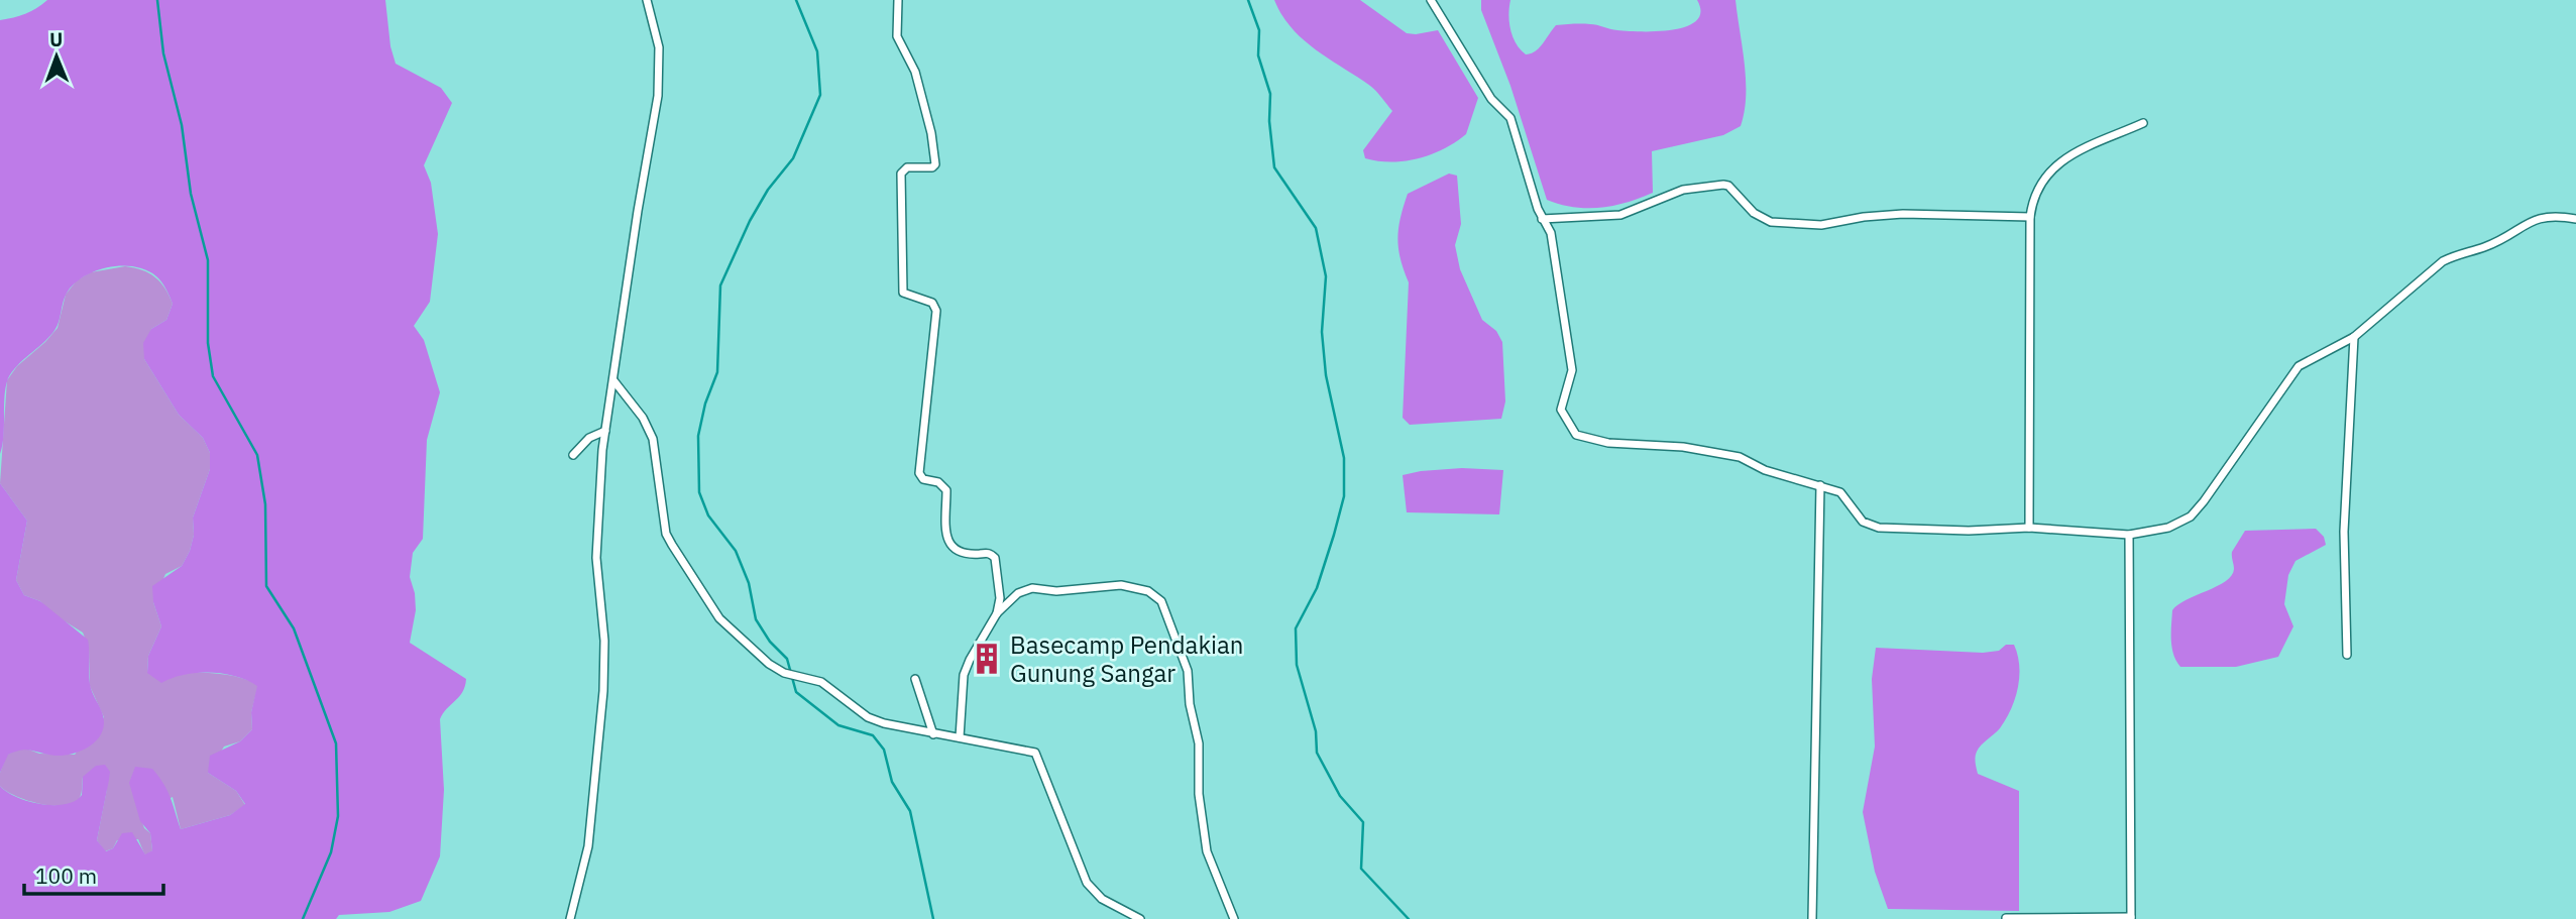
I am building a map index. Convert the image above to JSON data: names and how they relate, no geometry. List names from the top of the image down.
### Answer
{
  "places": {
    "building": ["Basecamp Pendakian Gunung Sangar"]
  },
  "scale_bar": "100 m",
  "north": "top"
}
